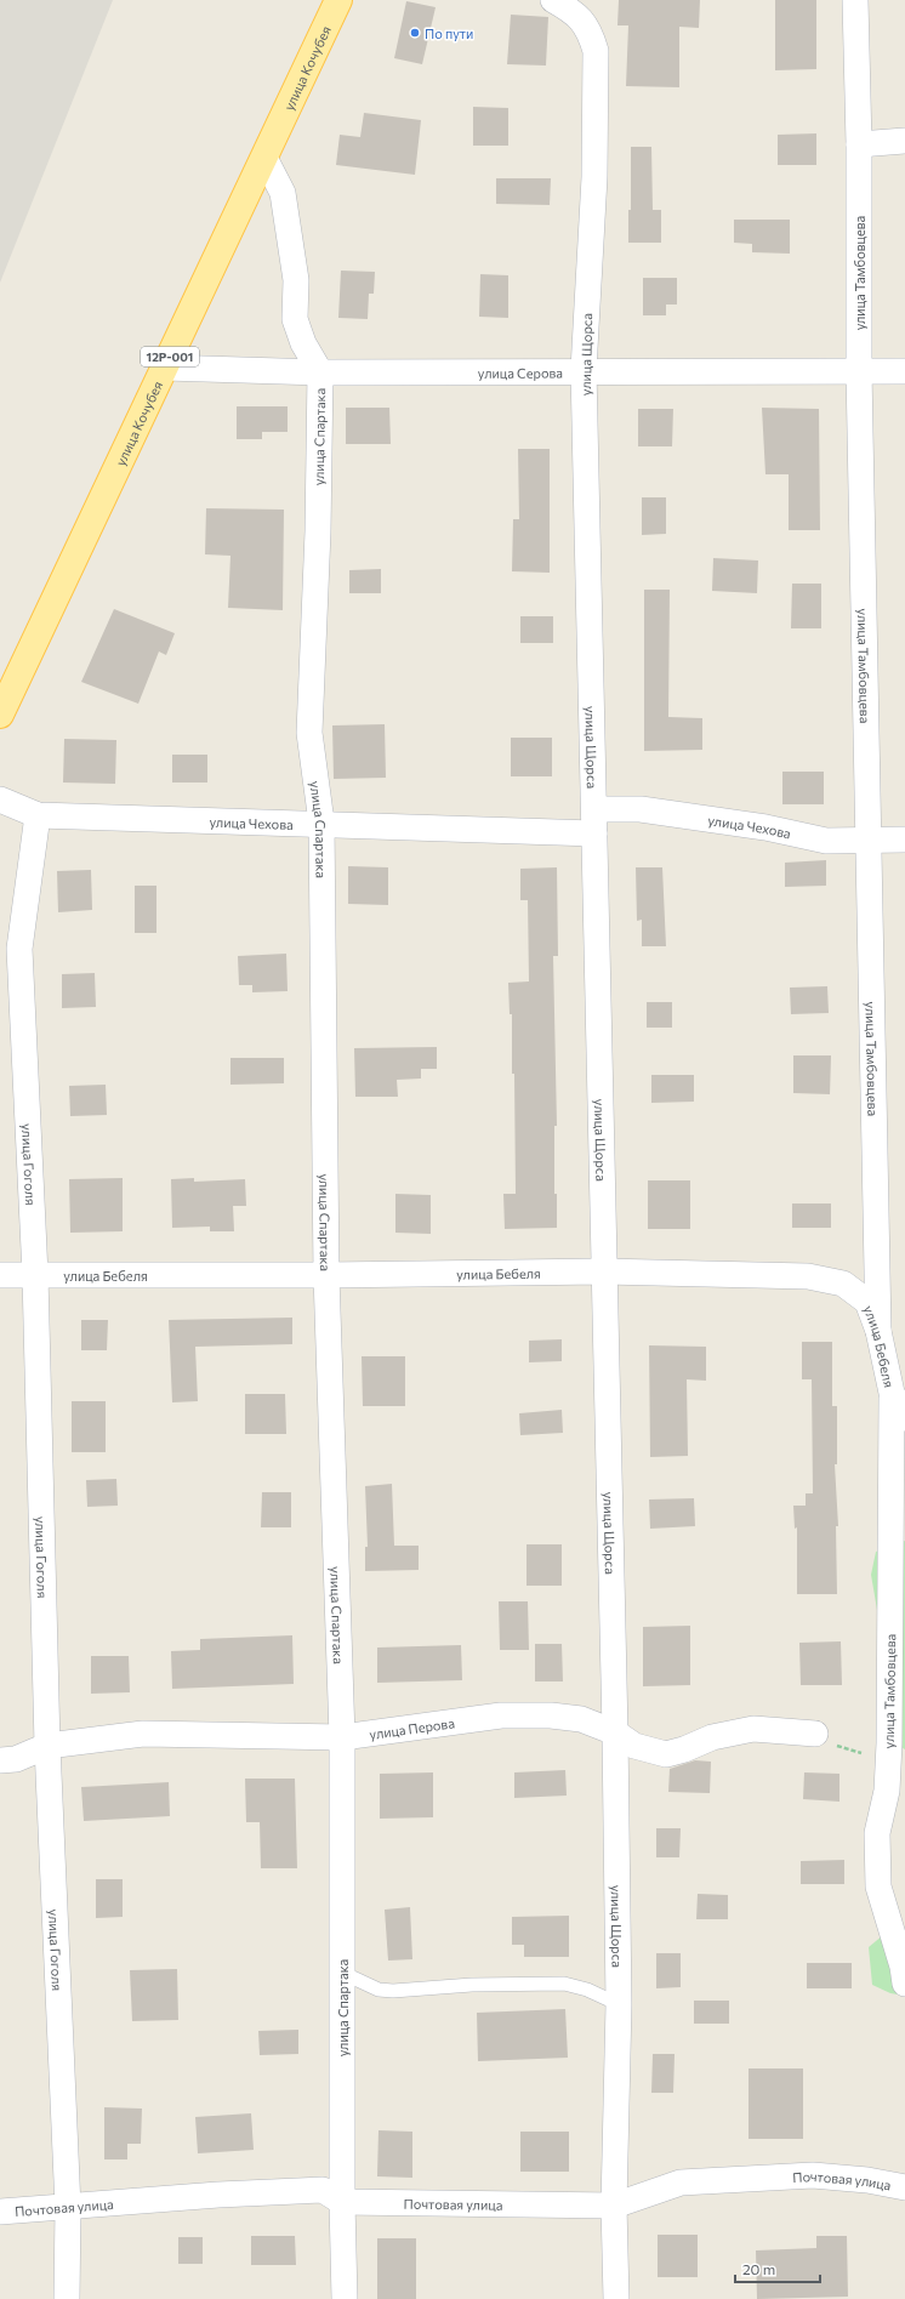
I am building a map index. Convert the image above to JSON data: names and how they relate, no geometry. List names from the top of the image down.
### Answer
{
  "streets": {
    "main road": ["улица Кочубея", "12Р-001"],
    "street": [
      "улица Тамбовцева",
      "улица Щорса",
      "улица Серова",
      "улица Спартака",
      "улица Чехова",
      "улица Гоголя",
      "улица Бебеля",
      "улица Перова",
      "Почтовая улица"
    ]
  },
  "crossings": [
    ["улица Кочубея", "улица Серова"],
    ["улица Кочубея", "улица Спартака"],
    ["улица Тамбовцева", "улица Серова"],
    ["улица Тамбовцева", "улица Чехова"],
    ["улица Тамбовцева", "улица Бебеля"],
    ["улица Щорса", "улица Серова"],
    ["улица Щорса", "улица Чехова"],
    ["улица Щорса", "улица Бебеля"],
    ["улица Щорса", "улица Перова"],
    ["улица Щорса", "Почтовая улица"],
    ["улица Серова", "улица Спартака"],
    ["улица Спартака", "улица Чехова"],
    ["улица Спартака", "улица Бебеля"],
    ["улица Спартака", "улица Перова"],
    ["улица Спартака", "Почтовая улица"],
    ["улица Чехова", "улица Гоголя"],
    ["улица Гоголя", "улица Бебеля"],
    ["улица Гоголя", "улица Перова"],
    ["улица Гоголя", "Почтовая улица"]
  ],
  "places": ["По пути"],
  "scale_bar": "20 m"
}
